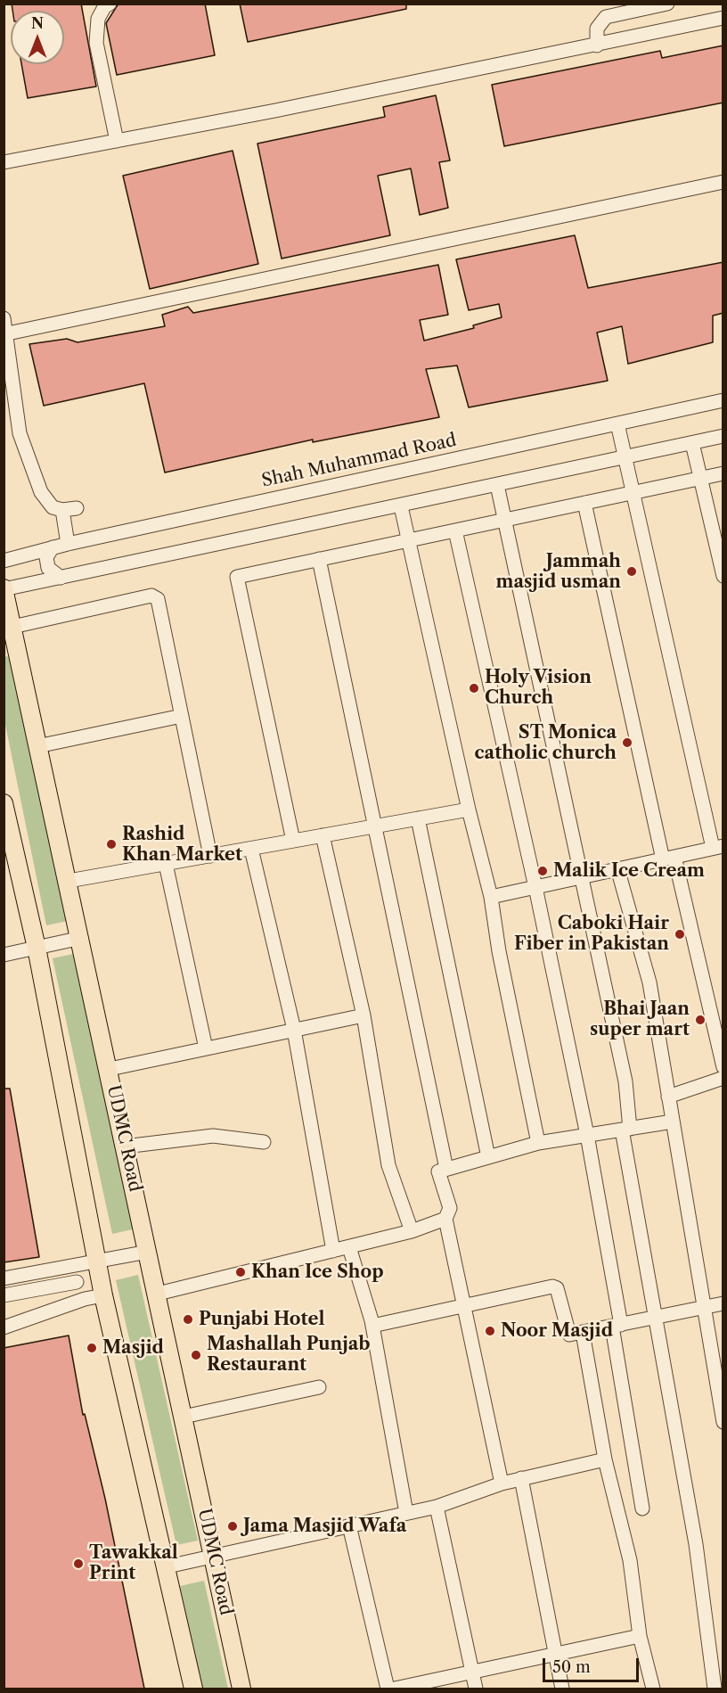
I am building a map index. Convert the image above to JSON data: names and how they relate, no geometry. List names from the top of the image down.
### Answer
{
  "streets": {
    "main road": ["UDMC Road"],
    "street": ["Shah Muhammad Road"]
  },
  "places": [
    "Jammah masjid usman",
    "Holy Vision Church",
    "ST Monica catholic church",
    "Rashid Khan Market",
    "Malik Ice Cream",
    "Caboki Hair Fiber in Pakistan",
    "Bhai Jaan super mart",
    "Khan Ice Shop",
    "Punjabi Hotel",
    "Noor Masjid",
    "Masjid",
    "Mashallah Punjab Restaurant",
    "Jama Masjid Wafa",
    "Tawakkal Print"
  ],
  "scale_bar": "50 m",
  "north": "top"
}
